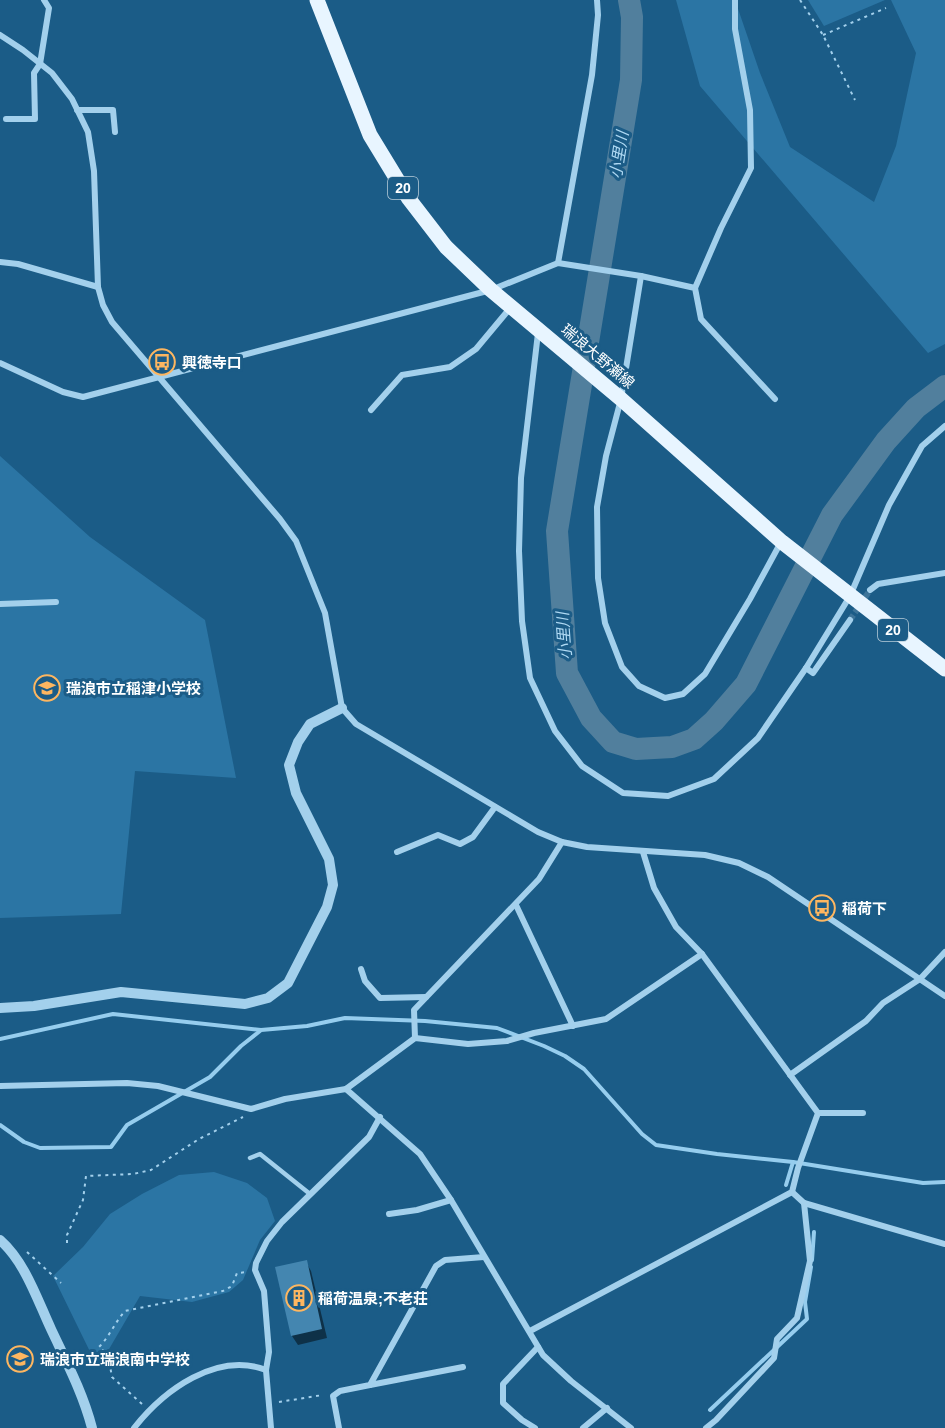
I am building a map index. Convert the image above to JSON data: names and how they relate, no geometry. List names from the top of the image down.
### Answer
{
  "streets": {
    "main road": ["20", "瑞浪大野瀬線"]
  },
  "water": ["小里川"],
  "places": {
    "bus stop": ["興徳寺口", "稲荷下"],
    "school or university": ["瑞浪市立稲津小学校", "瑞浪市立瑞浪南中学校"],
    "building": ["稲荷温泉;不老荘"]
  }
}
